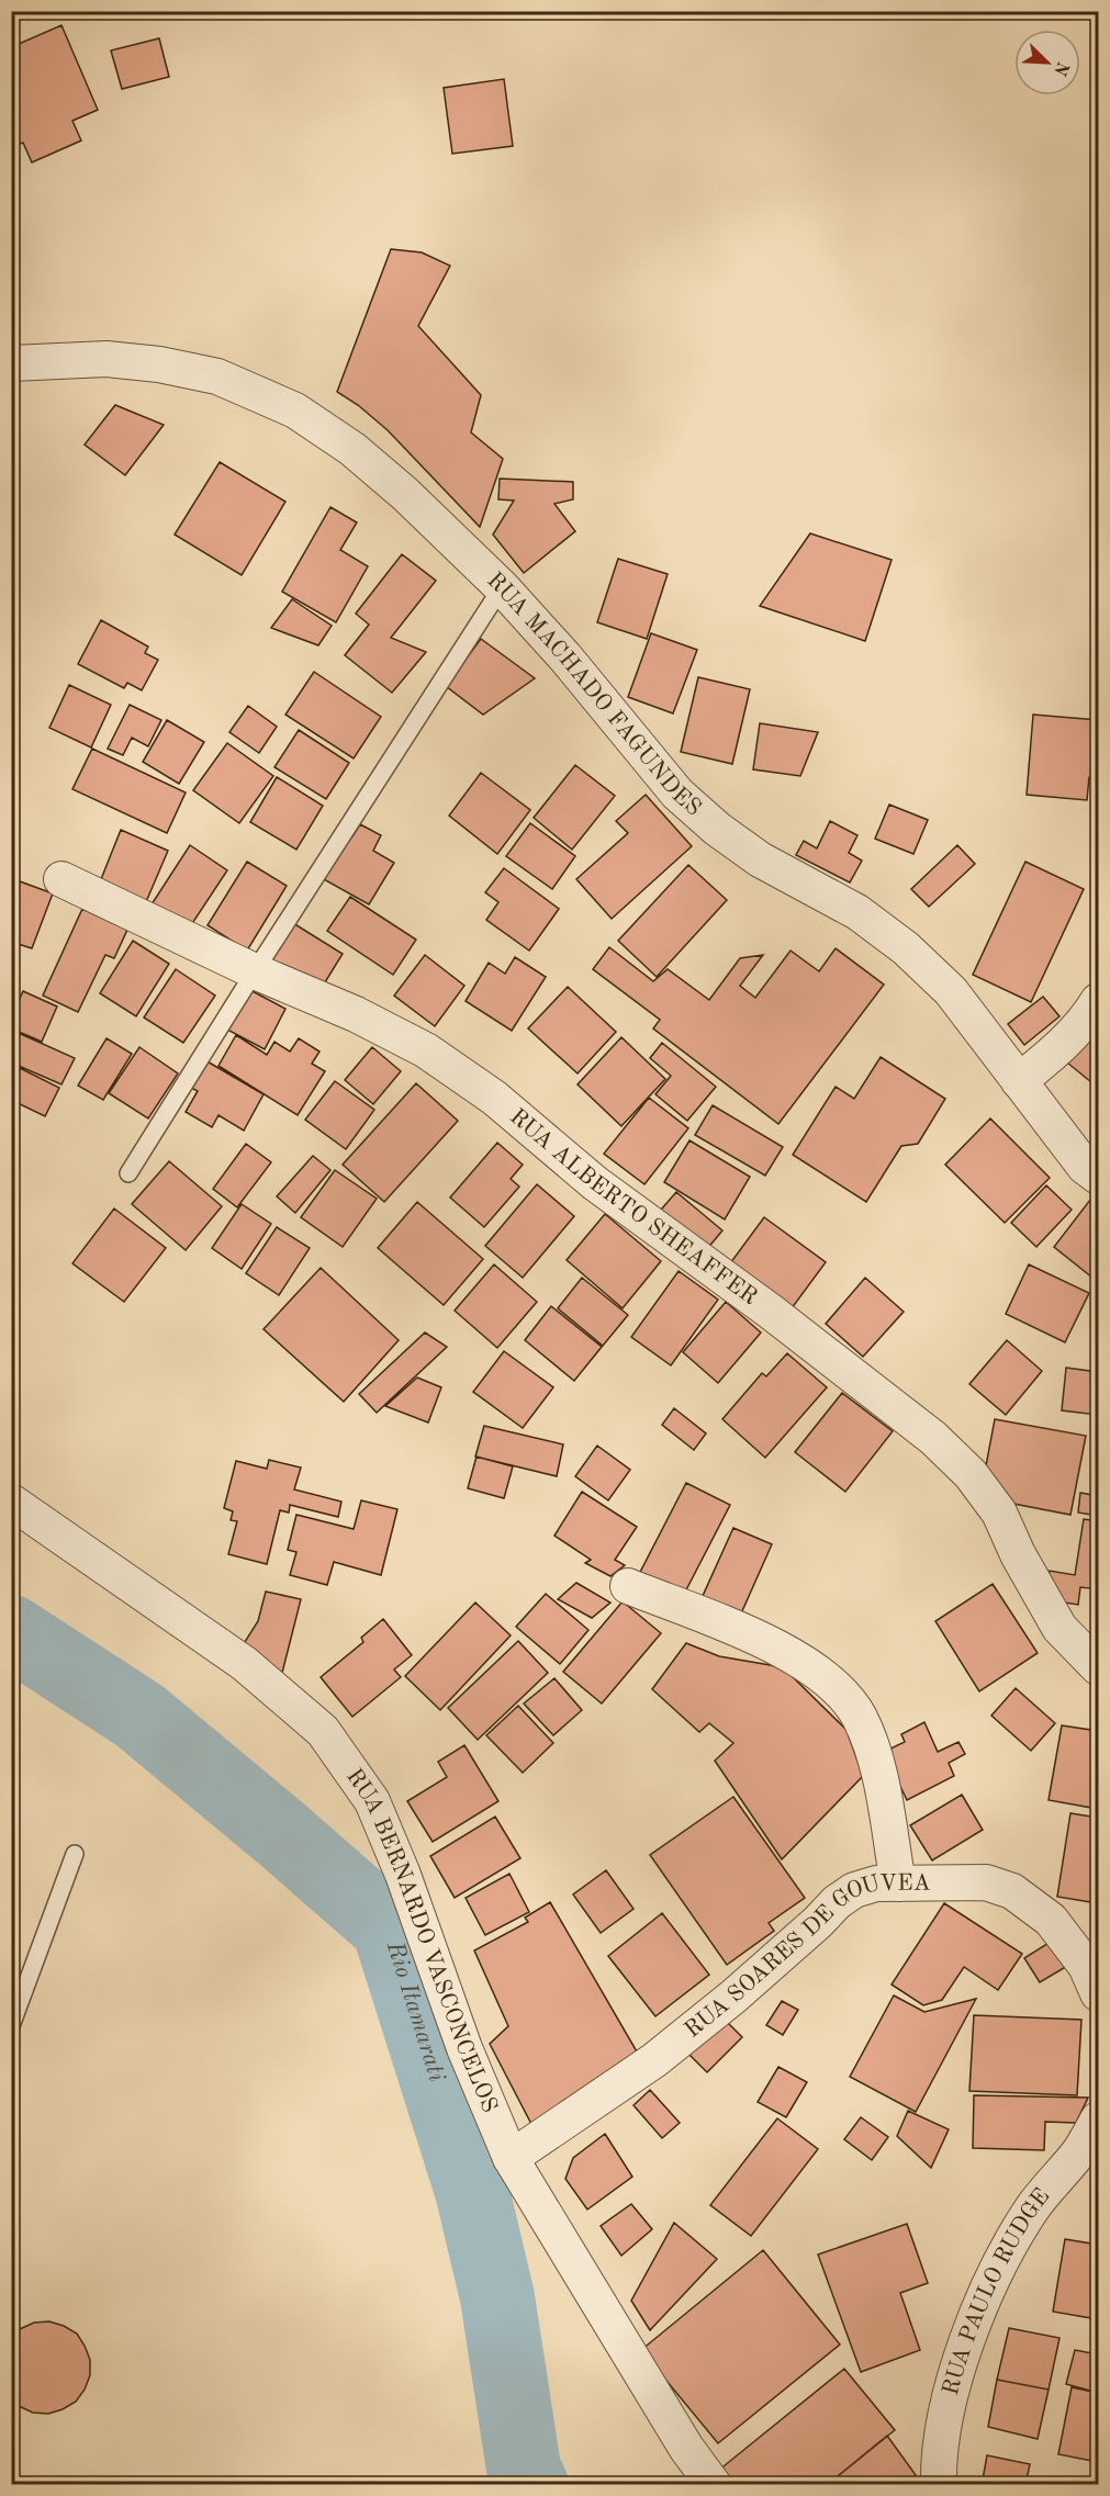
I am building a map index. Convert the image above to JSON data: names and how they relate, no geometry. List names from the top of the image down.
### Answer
{
  "streets": {
    "street": [
      "RUA MACHADO FAGUNDES",
      "RUA ALBERTO SHEAFFER",
      "RUA BERNARDO VASCONCELOS",
      "RUA SOARES DE GOUVEA",
      "RUA PAULO RUDGE"
    ]
  },
  "crossings": [
    ["RUA BERNARDO VASCONCELOS", "RUA SOARES DE GOUVEA"]
  ],
  "water": ["Rio Itamarati"],
  "north": "bottom right"
}
